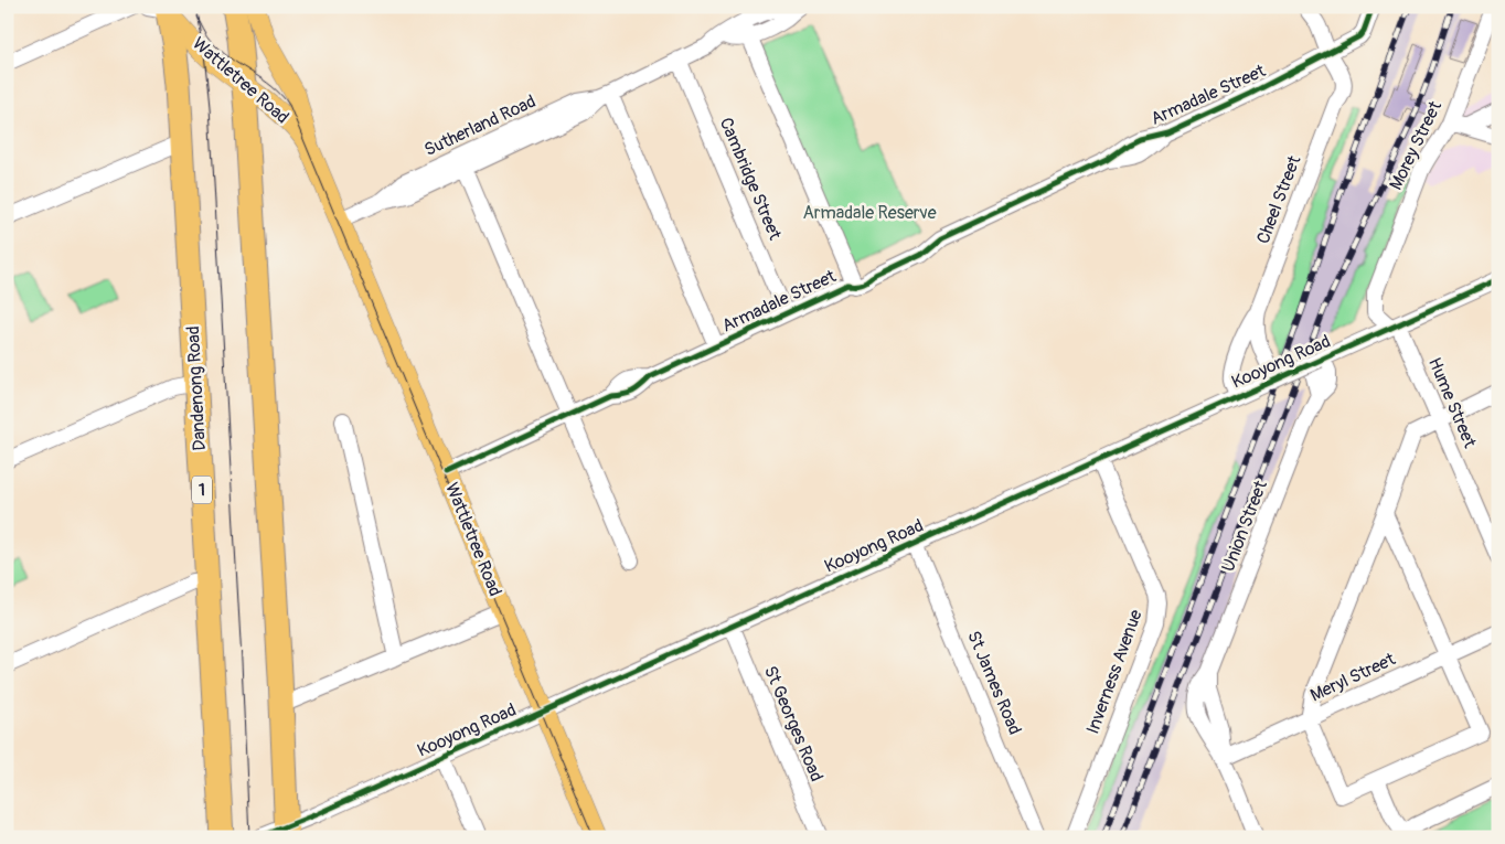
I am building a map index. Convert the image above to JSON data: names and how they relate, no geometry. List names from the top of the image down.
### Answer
{
  "streets": {
    "highway": ["Dandenong Road", "1"],
    "main road": ["Wattletree Road"],
    "street": [
      "Armadale Street",
      "Sutherland Road",
      "Morey Street",
      "Cambridge Street",
      "Cheel Street",
      "Kooyong Road",
      "Hume Street",
      "Union Street",
      "Inverness Avenue",
      "Meryl Street",
      "St James Road",
      "St Georges Road"
    ]
  },
  "crossings": [
    ["Wattletree Road", "Armadale Street"],
    ["Wattletree Road", "Sutherland Road"],
    ["Wattletree Road", "Kooyong Road"],
    ["Wattletree Road", "Dandenong Road"],
    ["Armadale Street", "Cambridge Street"],
    ["Armadale Street", "Cheel Street"],
    ["Sutherland Road", "Cambridge Street"],
    ["Morey Street", "Kooyong Road"],
    ["Morey Street", "Hume Street"],
    ["Cheel Street", "Kooyong Road"],
    ["Kooyong Road", "Hume Street"],
    ["Kooyong Road", "Union Street"],
    ["Kooyong Road", "Inverness Avenue"],
    ["Kooyong Road", "St James Road"],
    ["Kooyong Road", "St Georges Road"],
    ["Union Street", "Meryl Street"]
  ],
  "parks": ["Armadale Reserve"]
}
